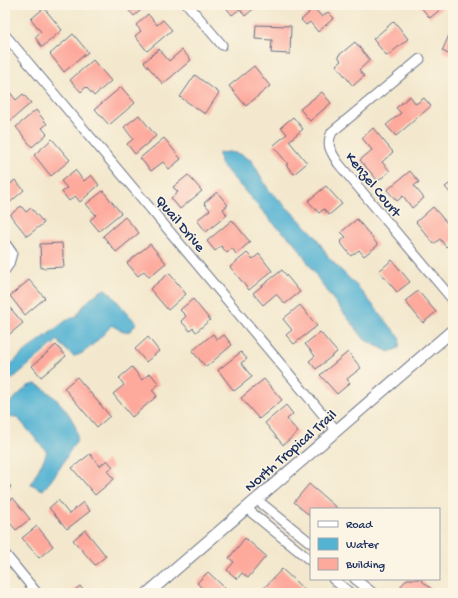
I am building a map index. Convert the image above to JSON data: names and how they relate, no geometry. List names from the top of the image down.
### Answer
{
  "streets": {
    "street": ["Kenzel Court", "Quail Drive", "North Tropical Trail"]
  },
  "crossings": [
    ["Quail Drive", "North Tropical Trail"]
  ],
  "legend": ["Road", "Water", "Building"]
}
